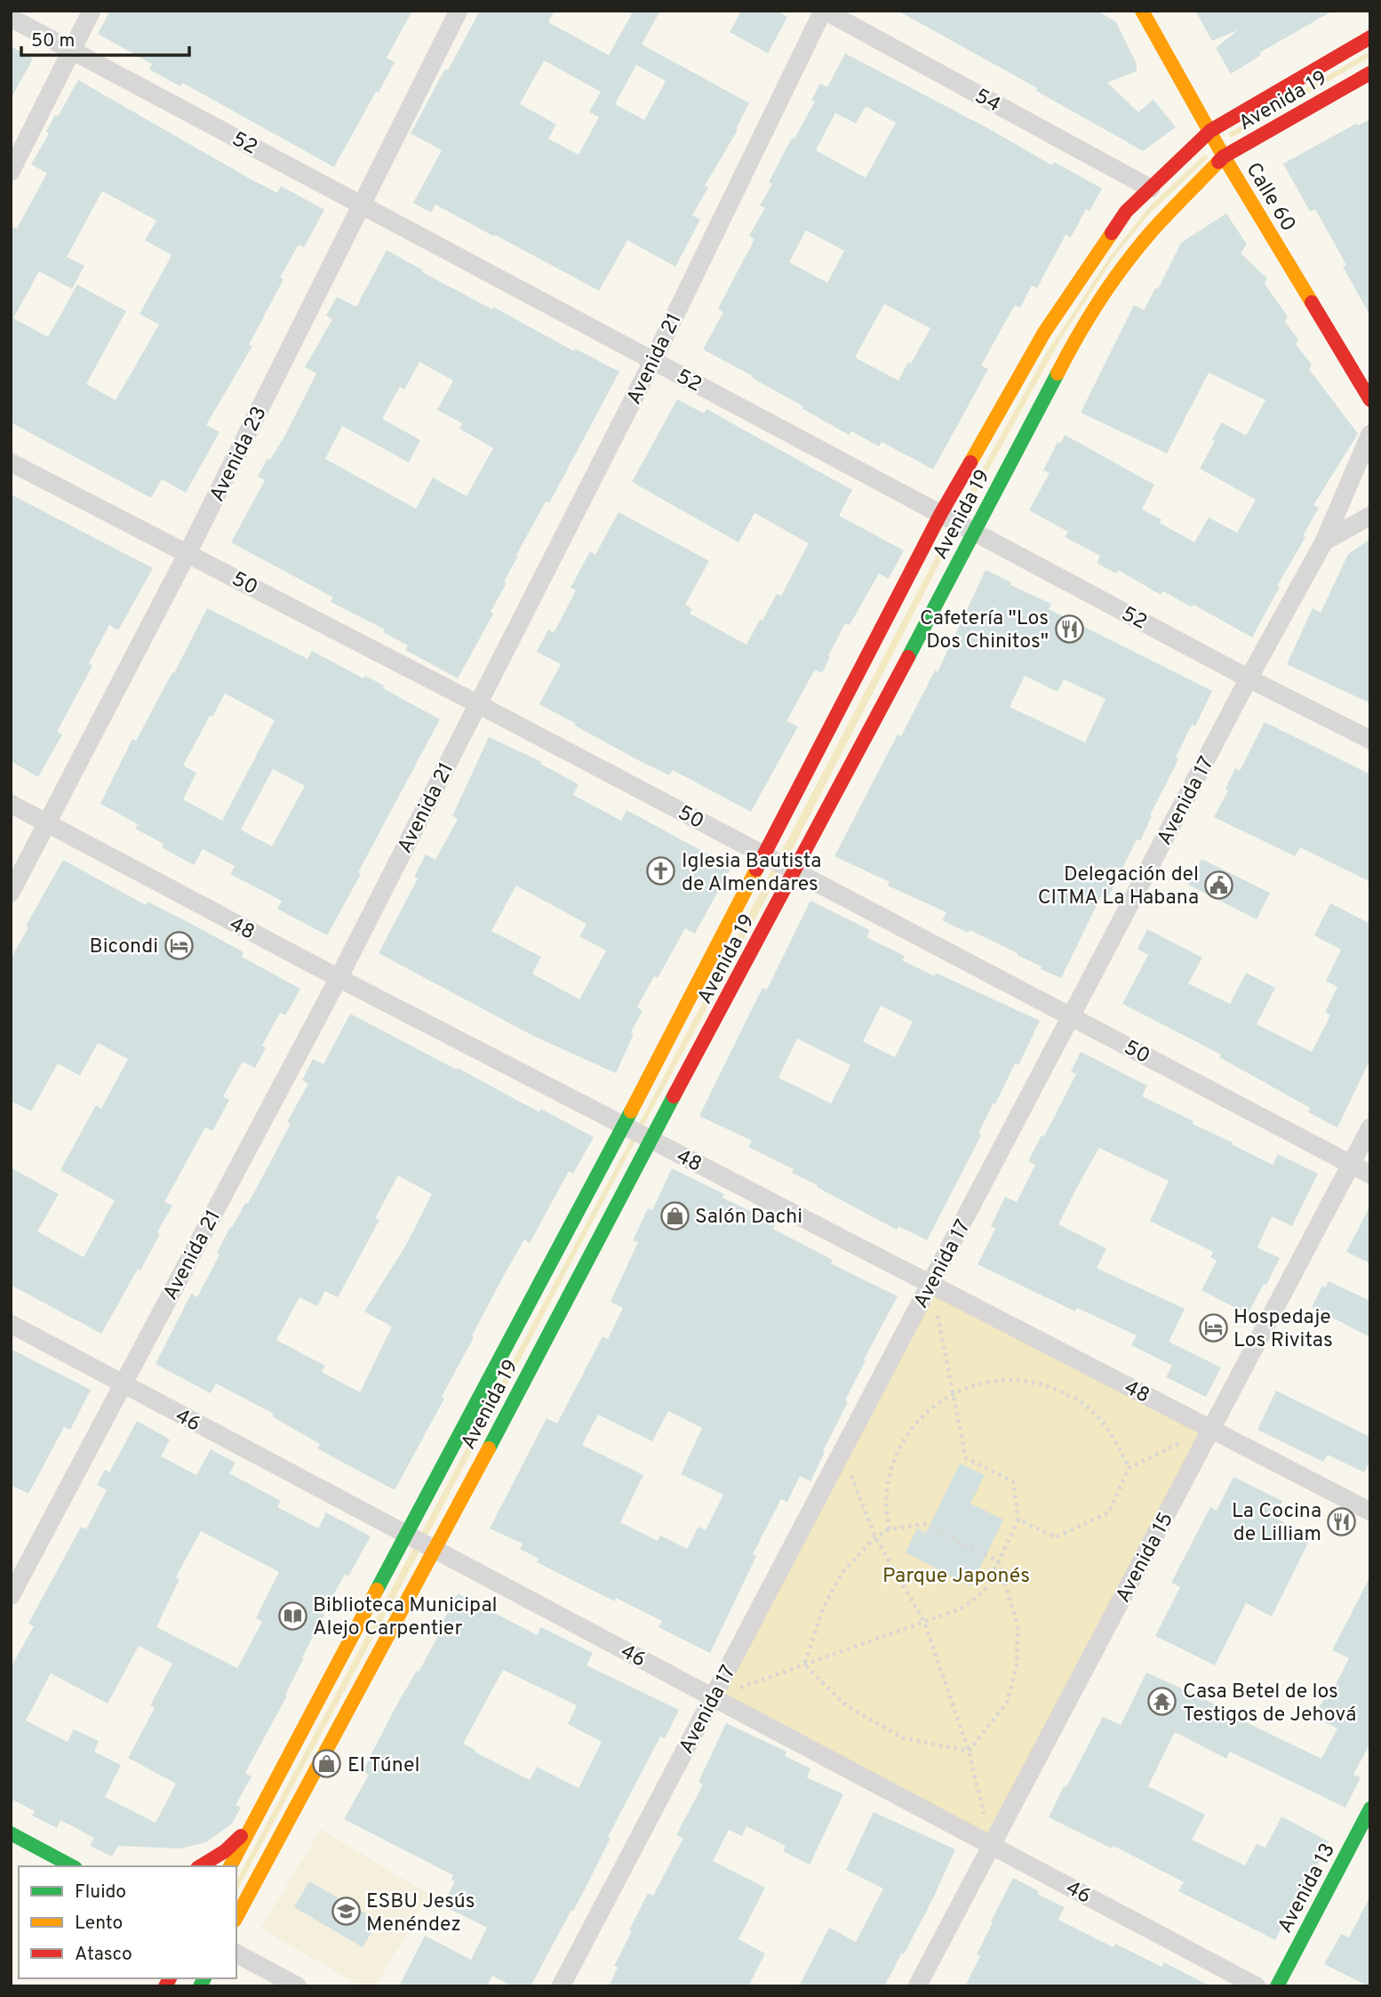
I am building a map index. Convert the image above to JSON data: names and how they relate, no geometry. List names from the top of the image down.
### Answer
{
  "streets": {
    "main road": ["Avenida 19", "Calle 60", "Avenida 13"],
    "street": [
      "54",
      "52",
      "Avenida 21",
      "Avenida 23",
      "50",
      "Avenida 17",
      "48",
      "46",
      "Avenida 15"
    ]
  },
  "crossings": [
    ["54", "Avenida 19"],
    ["54", "Avenida 21"],
    ["Avenida 19", "52"],
    ["Avenida 19", "Calle 60"],
    ["Avenida 19", "50"],
    ["Avenida 19", "48"],
    ["Avenida 19", "46"],
    ["52", "Avenida 21"],
    ["52", "Avenida 23"],
    ["52", "Avenida 17"],
    ["Avenida 21", "50"],
    ["Avenida 21", "48"],
    ["Avenida 21", "46"],
    ["Avenida 23", "50"],
    ["Avenida 23", "48"],
    ["50", "Avenida 17"],
    ["50", "Avenida 15"],
    ["Avenida 17", "48"],
    ["Avenida 17", "46"],
    ["48", "Avenida 15"],
    ["46", "Avenida 15"]
  ],
  "parks": ["Parque Japonés"],
  "places": {
    "restaurant": ["Cafetería \"Los Dos Chinitos\"", "La Cocina de Lilliam"],
    "church": ["Iglesia Bautista de Almendares"],
    "public building": ["Delegación del CITMA La Habana"],
    "hotel": ["Bicondi", "Hospedaje Los Rivitas"],
    "shop": ["Salón Dachi", "El Túnel"],
    "library": ["Biblioteca Municipal Alejo Carpentier"],
    "temple": ["Casa Betel de los Testigos de Jehová"],
    "school or university": ["ESBU Jesús Menéndez"]
  },
  "legend": ["Fluido", "Lento", "Atasco"],
  "scale_bar": "50 m"
}
